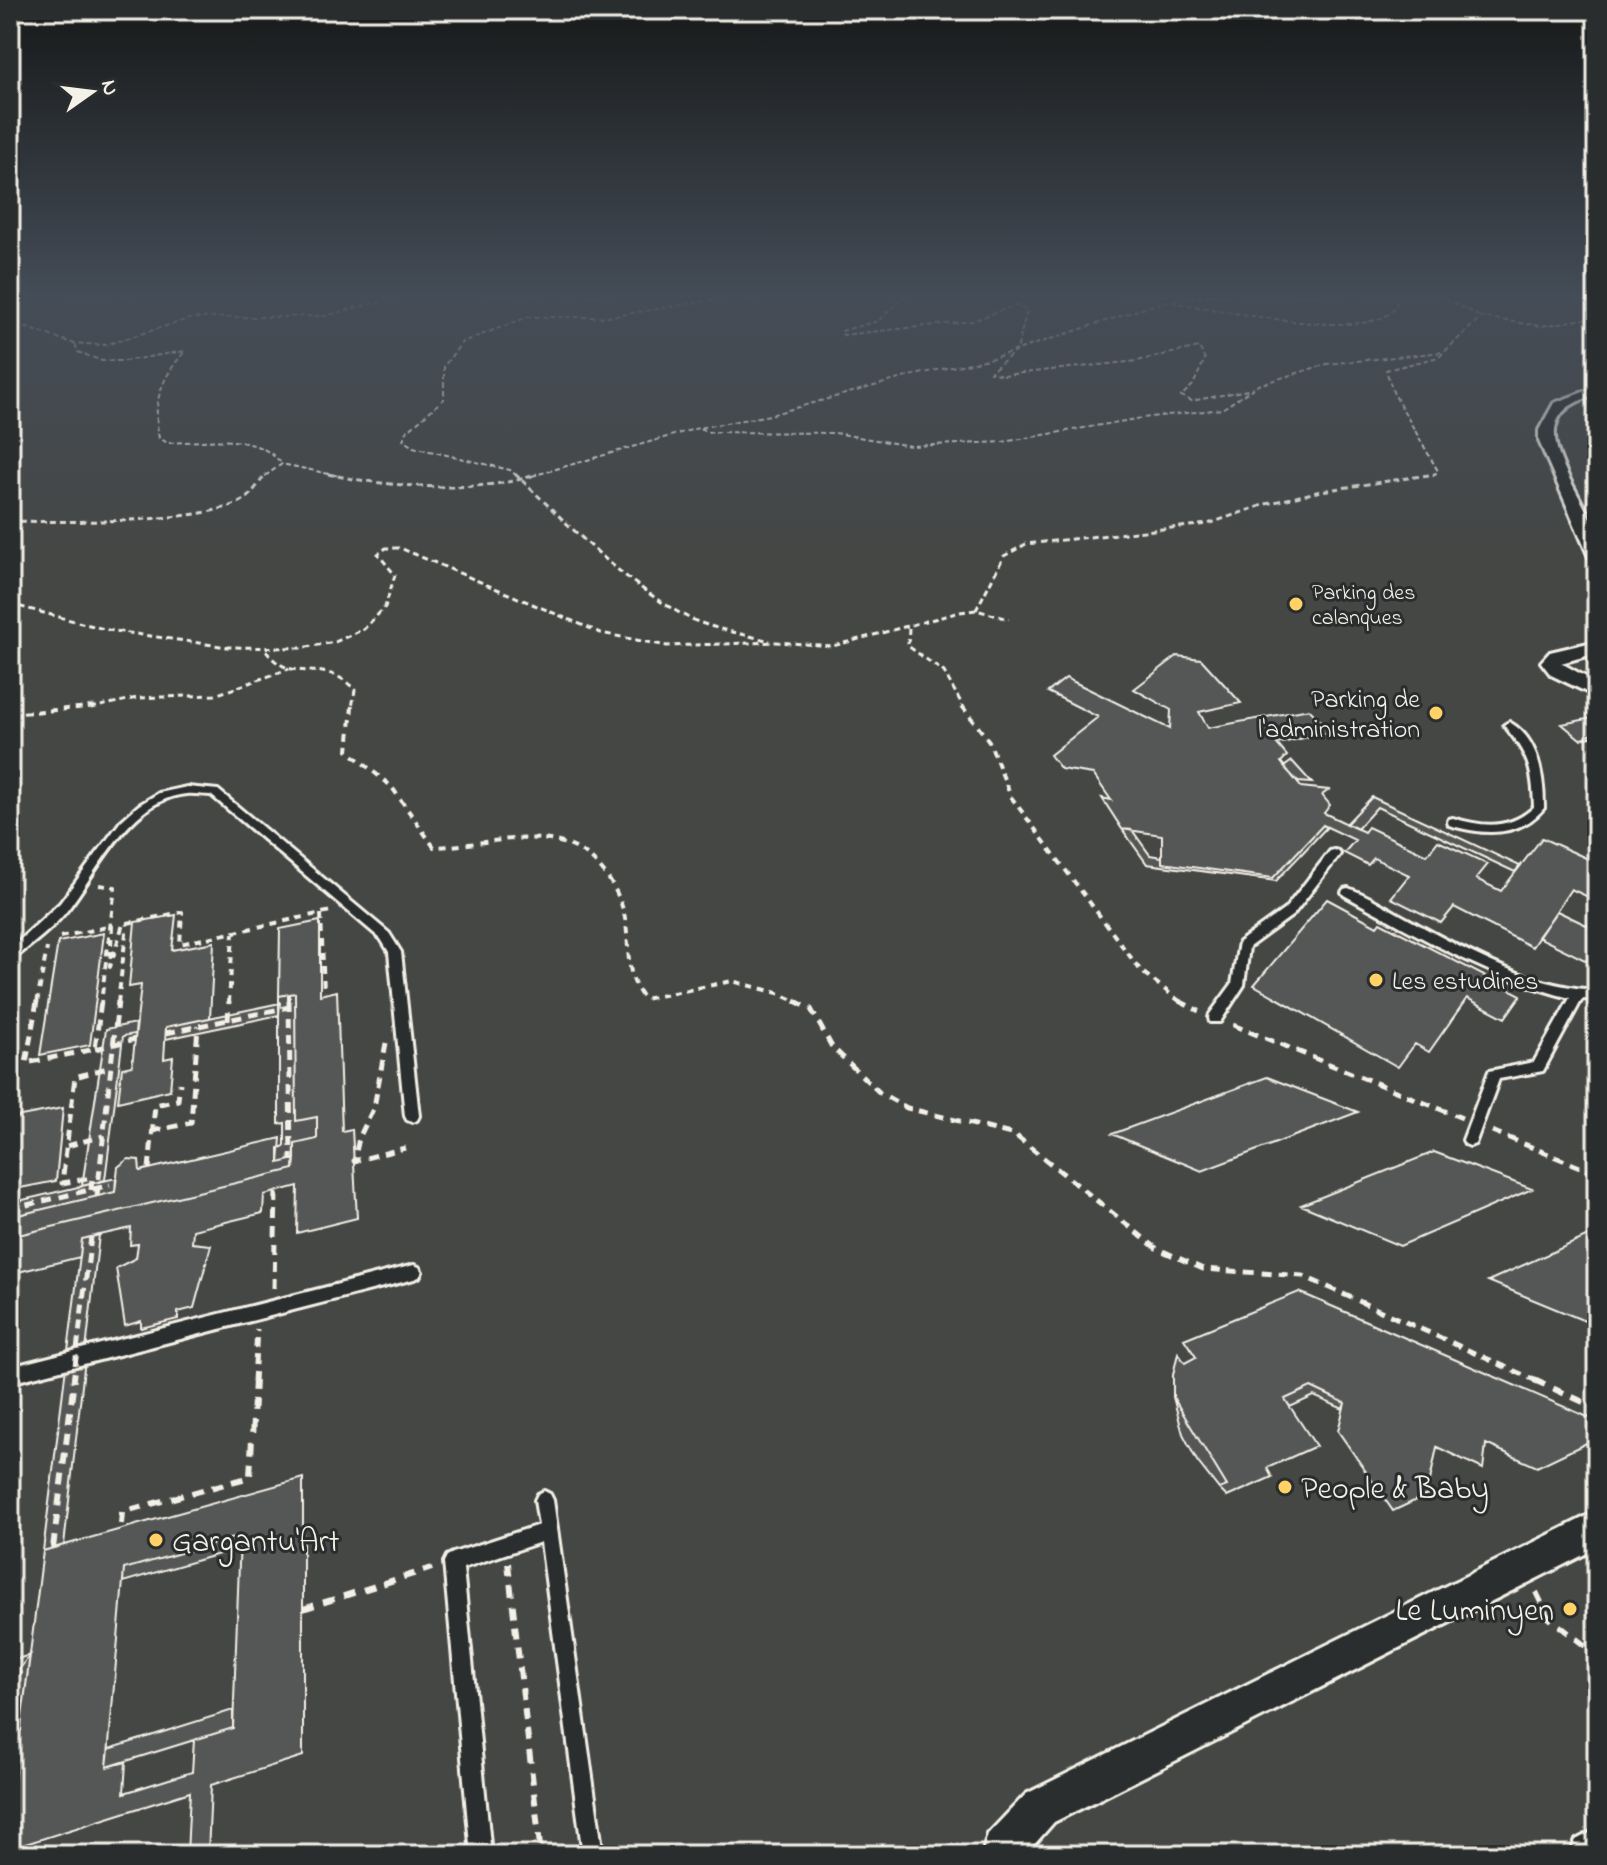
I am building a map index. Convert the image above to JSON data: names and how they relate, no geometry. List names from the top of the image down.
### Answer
{
  "places": [
    "Parking des calanques",
    "Parking de l'administration",
    "Les estudines",
    "People & Baby",
    "Gargantu'Art",
    "Le Luminyen"
  ],
  "north": "right"
}
